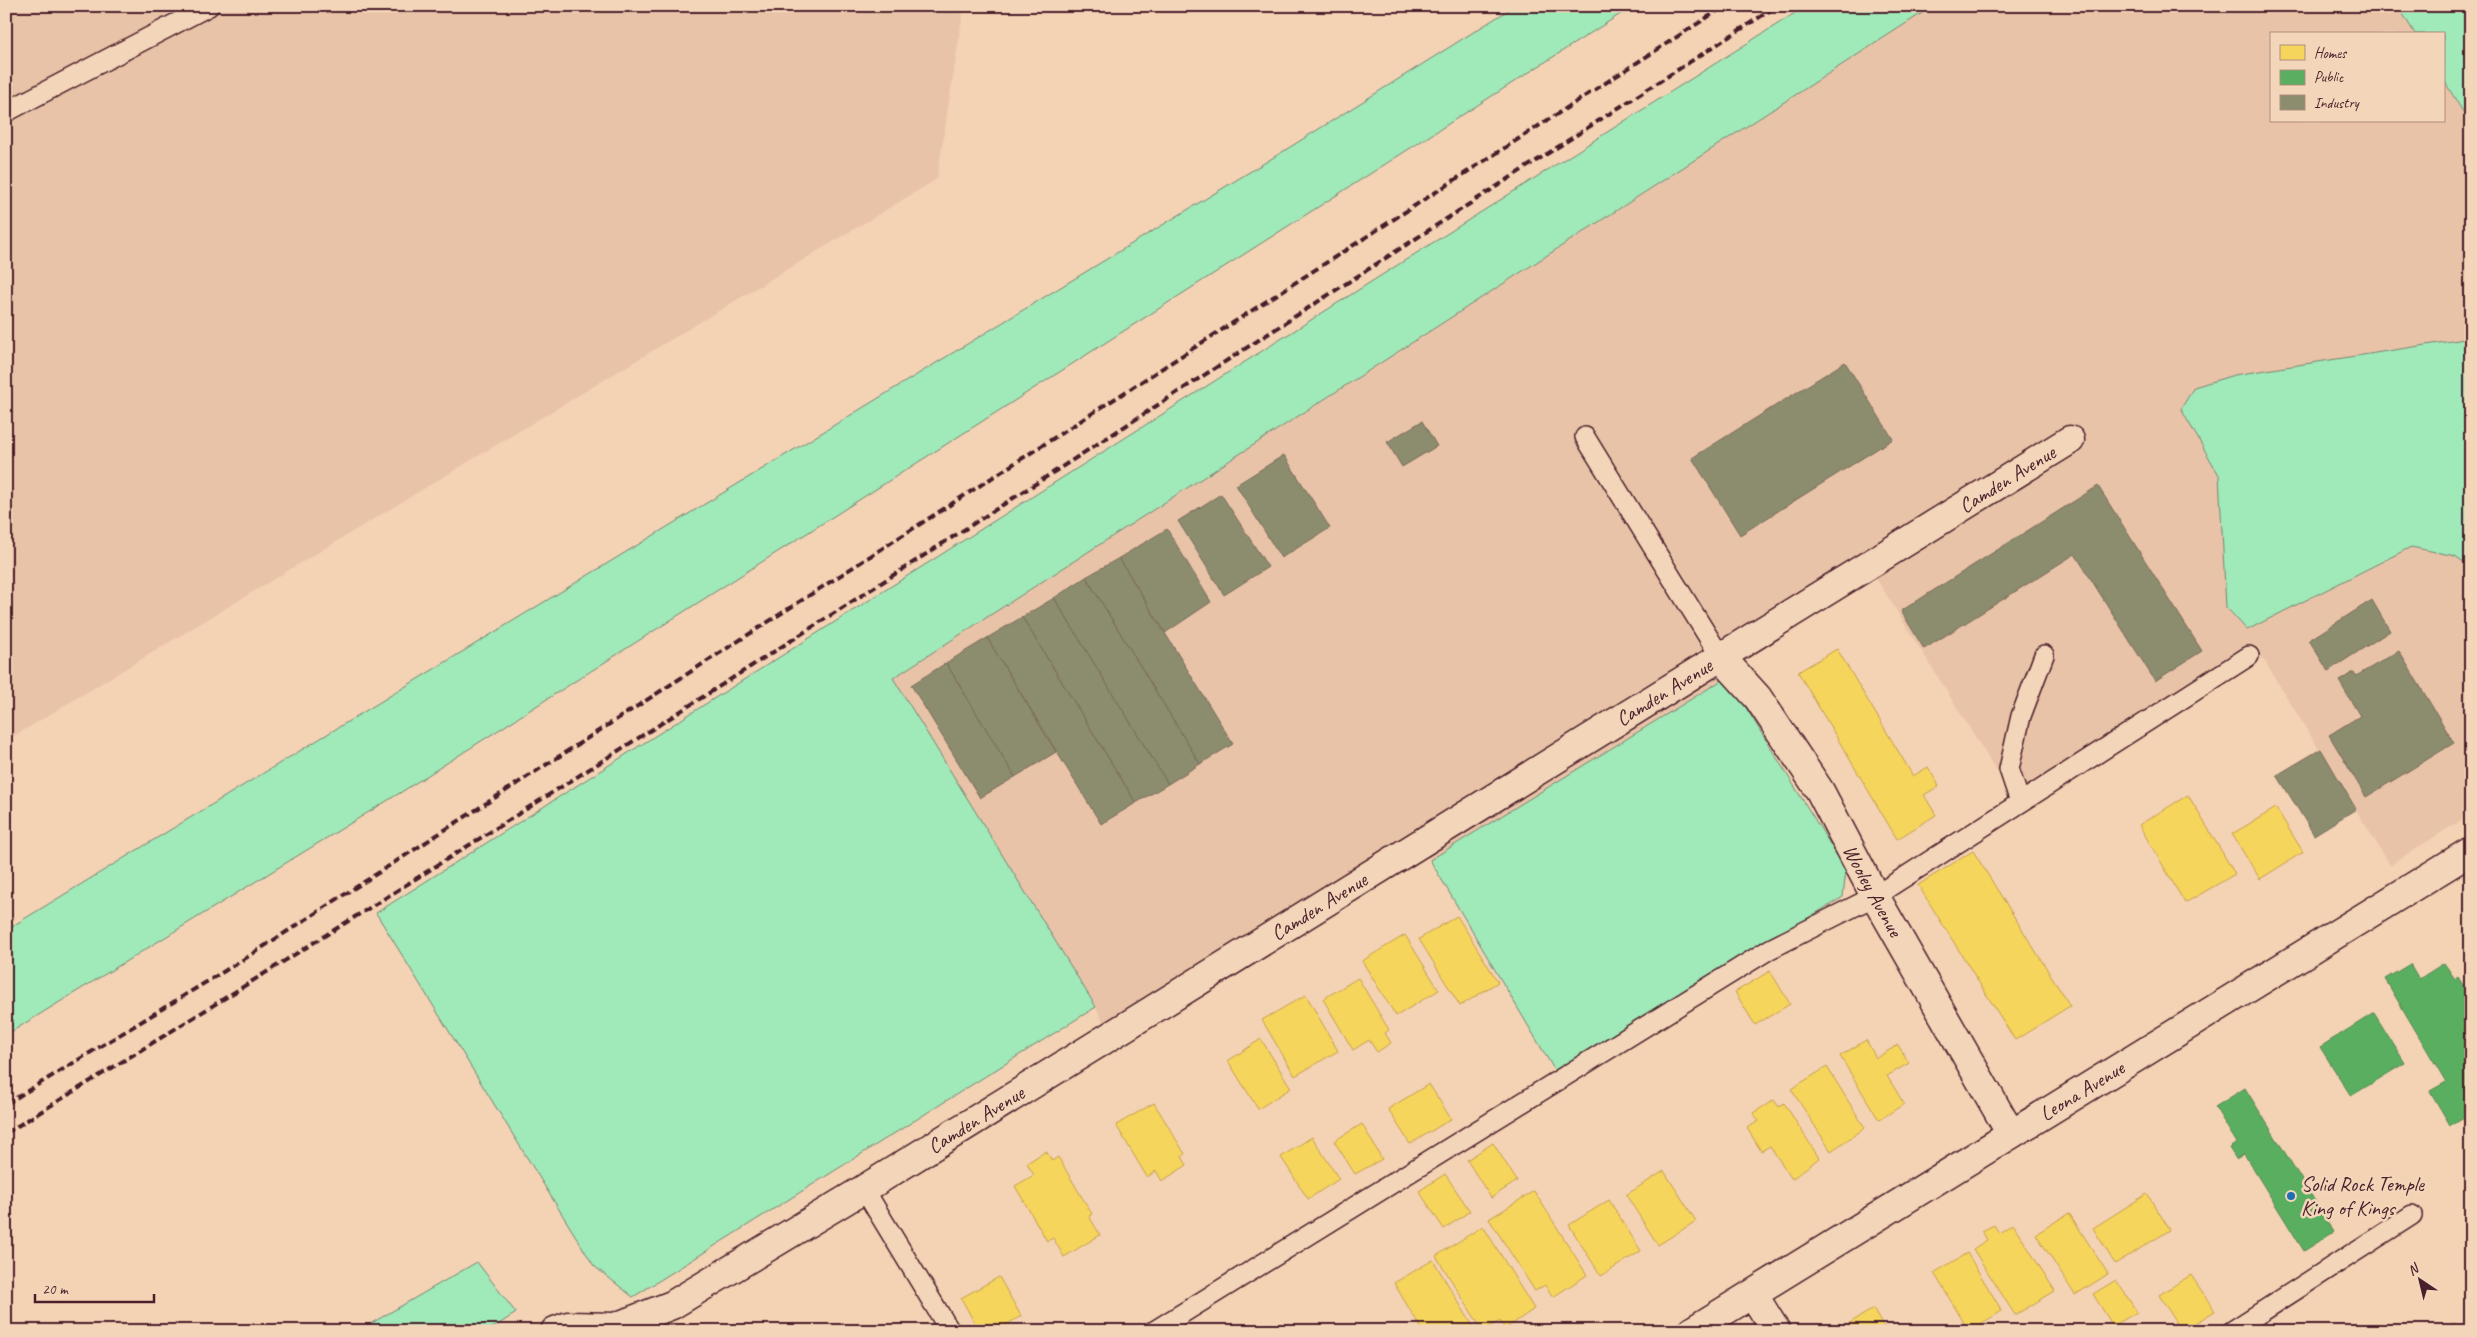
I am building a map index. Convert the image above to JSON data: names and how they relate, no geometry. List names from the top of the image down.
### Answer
{
  "streets": {
    "street": ["Camden Avenue", "Wooley Avenue", "Leona Avenue"]
  },
  "crossings": [
    ["Camden Avenue", "Wooley Avenue"],
    ["Wooley Avenue", "Leona Avenue"]
  ],
  "places": ["Solid Rock Temple King of Kings"],
  "legend": ["Homes", "Public", "Industry"],
  "scale_bar": "20 m",
  "north": "top left"
}
